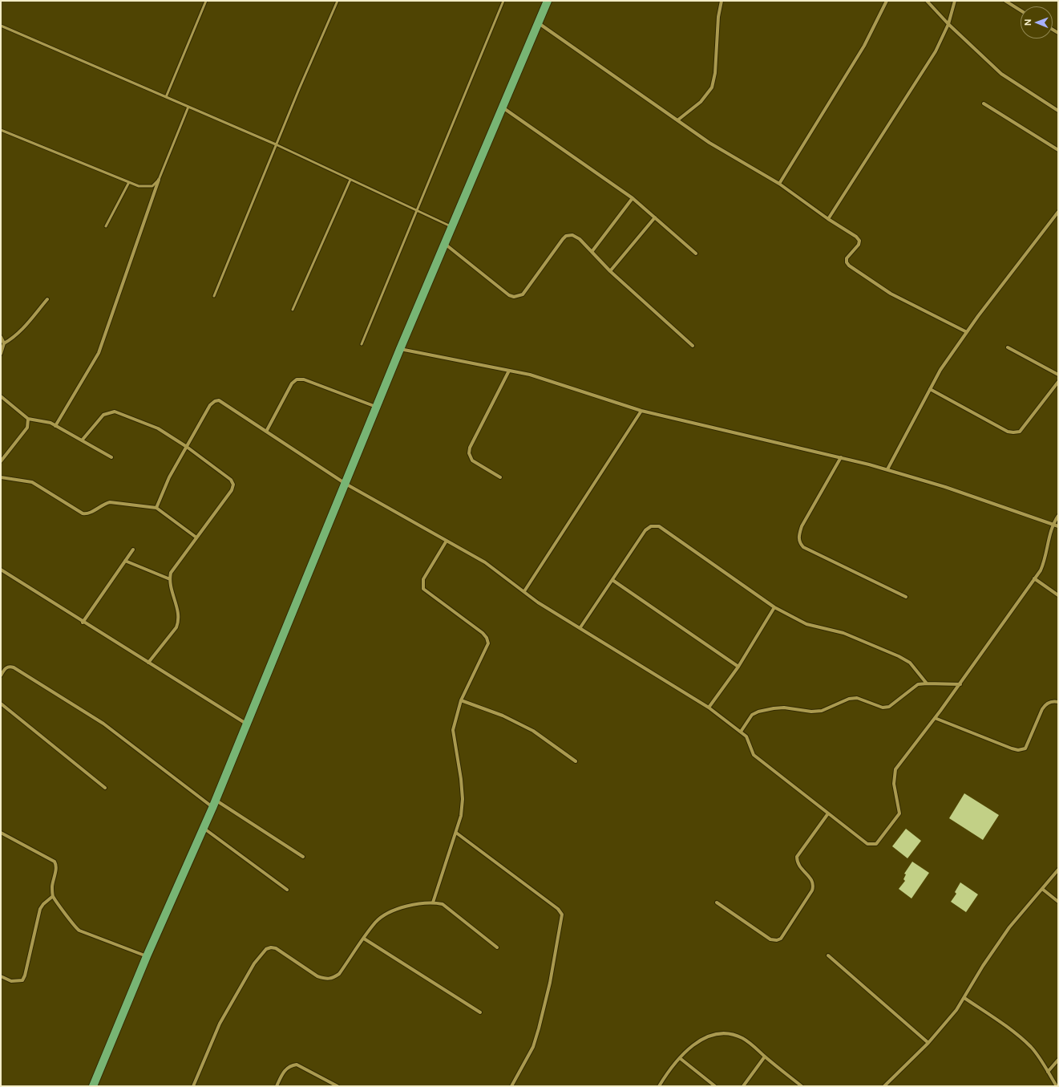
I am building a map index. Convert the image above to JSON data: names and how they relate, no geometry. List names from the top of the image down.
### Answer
{
  "north": "left"
}
